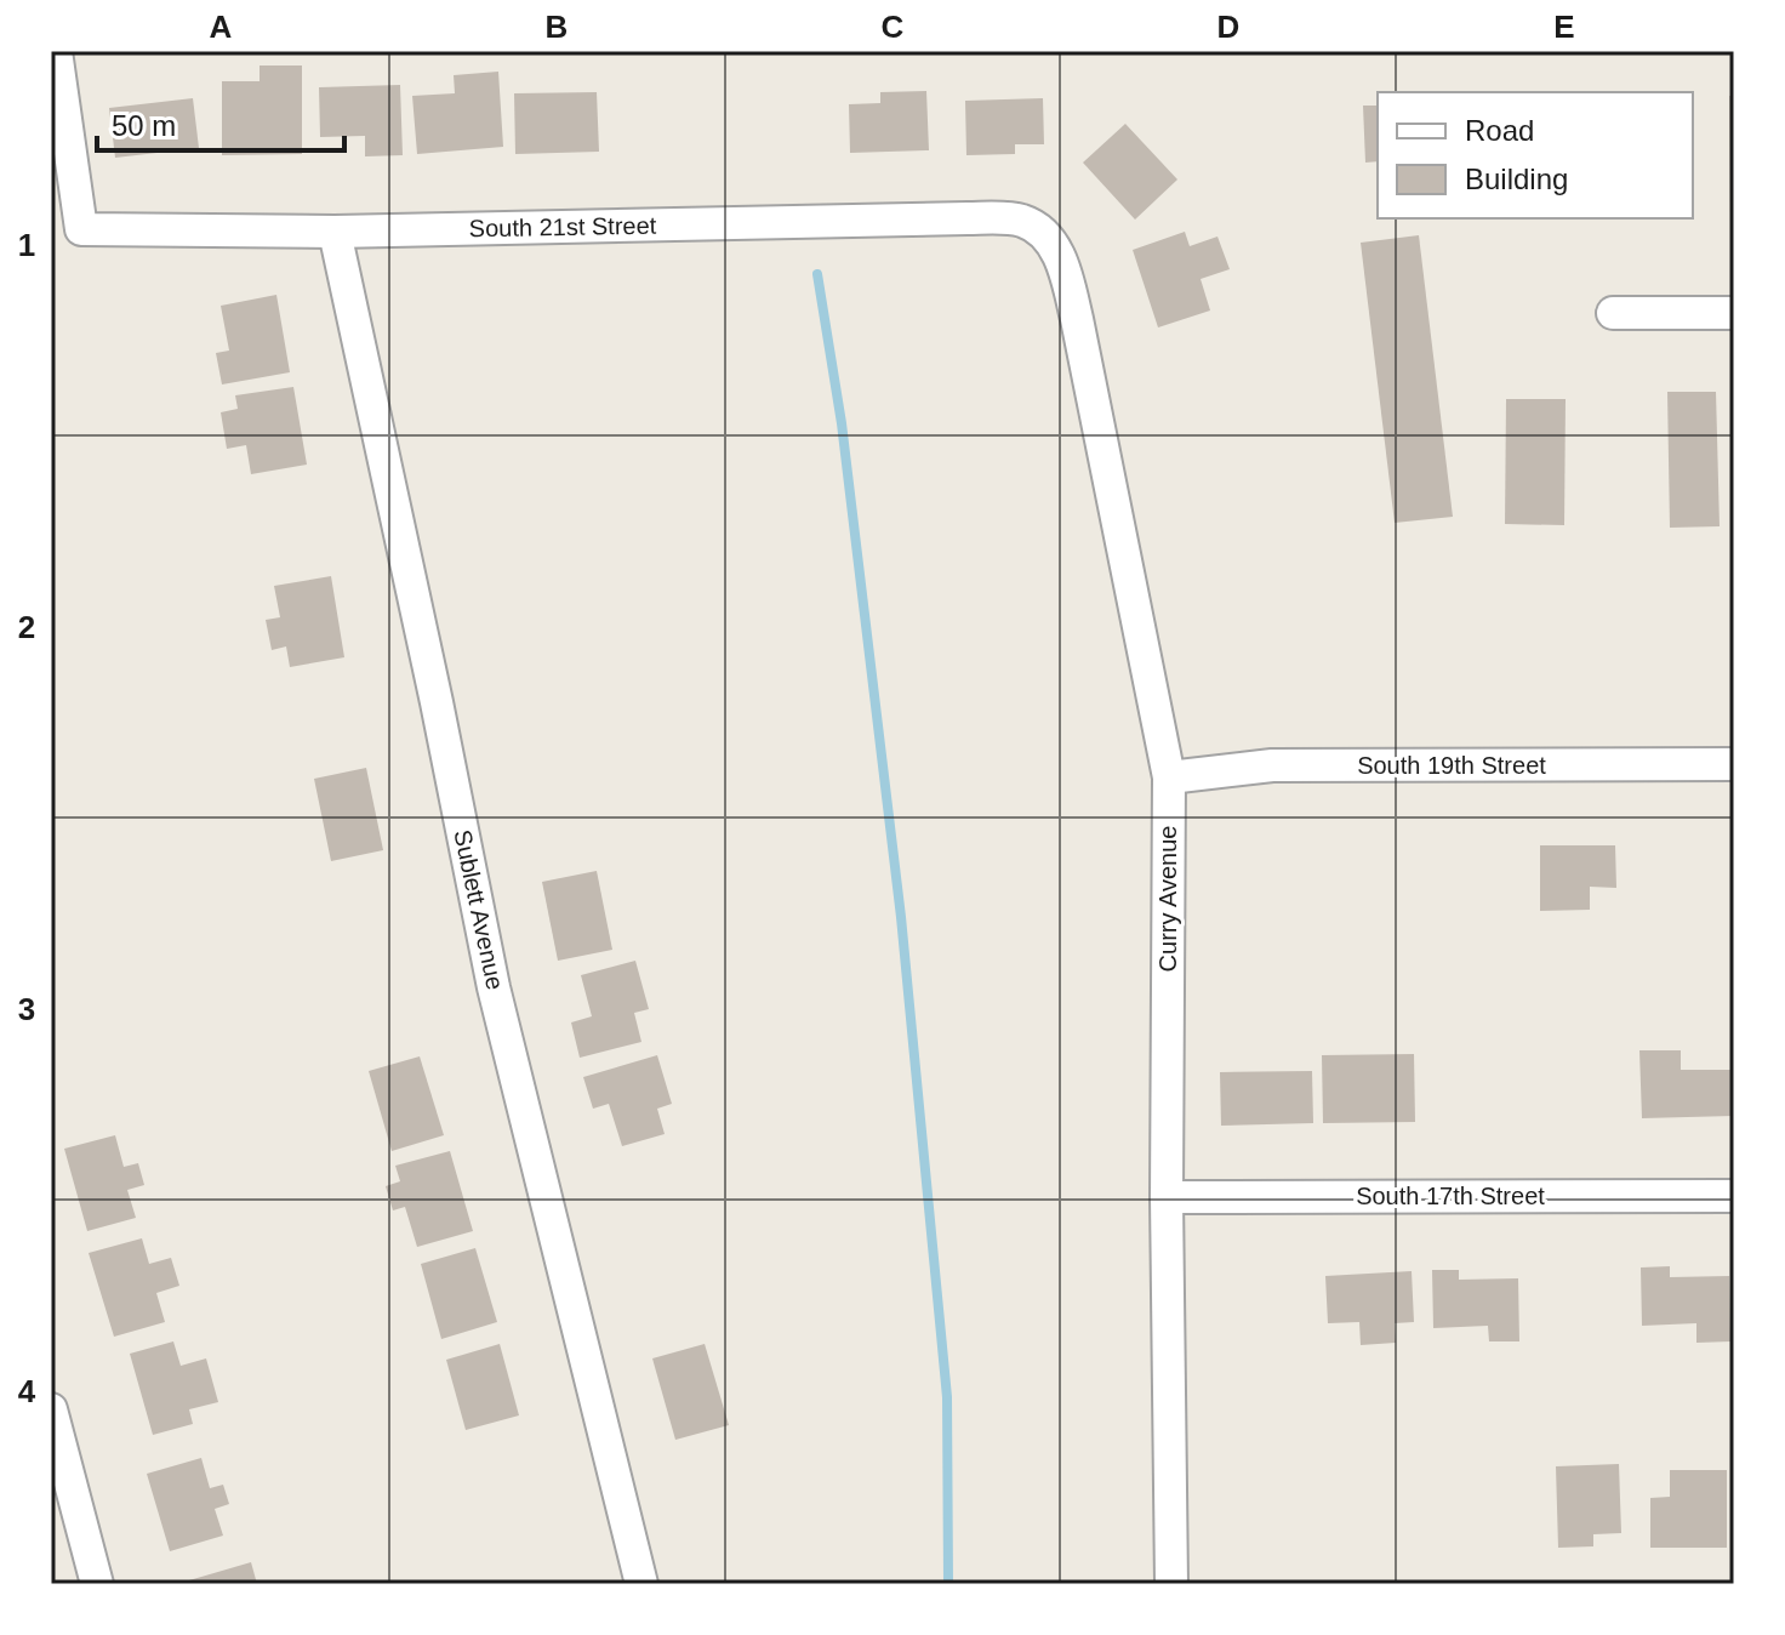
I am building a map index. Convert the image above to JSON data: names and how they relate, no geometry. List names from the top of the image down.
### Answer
{
  "streets": {
    "street": [
      "South 21st Street",
      "South 19th Street",
      "Curry Avenue",
      "Sublett Avenue",
      "South 17th Street"
    ]
  },
  "crossings": [
    ["South 21st Street", "Curry Avenue"],
    ["South 21st Street", "Sublett Avenue"],
    ["South 19th Street", "Curry Avenue"],
    ["Curry Avenue", "South 17th Street"]
  ],
  "legend": ["Road", "Building"],
  "scale_bar": "50 m",
  "grid": {
    "columns": [
      "A",
      "B",
      "C",
      "D",
      "E"
    ],
    "rows": [
      "1",
      "2",
      "3",
      "4"
    ]
  }
}
